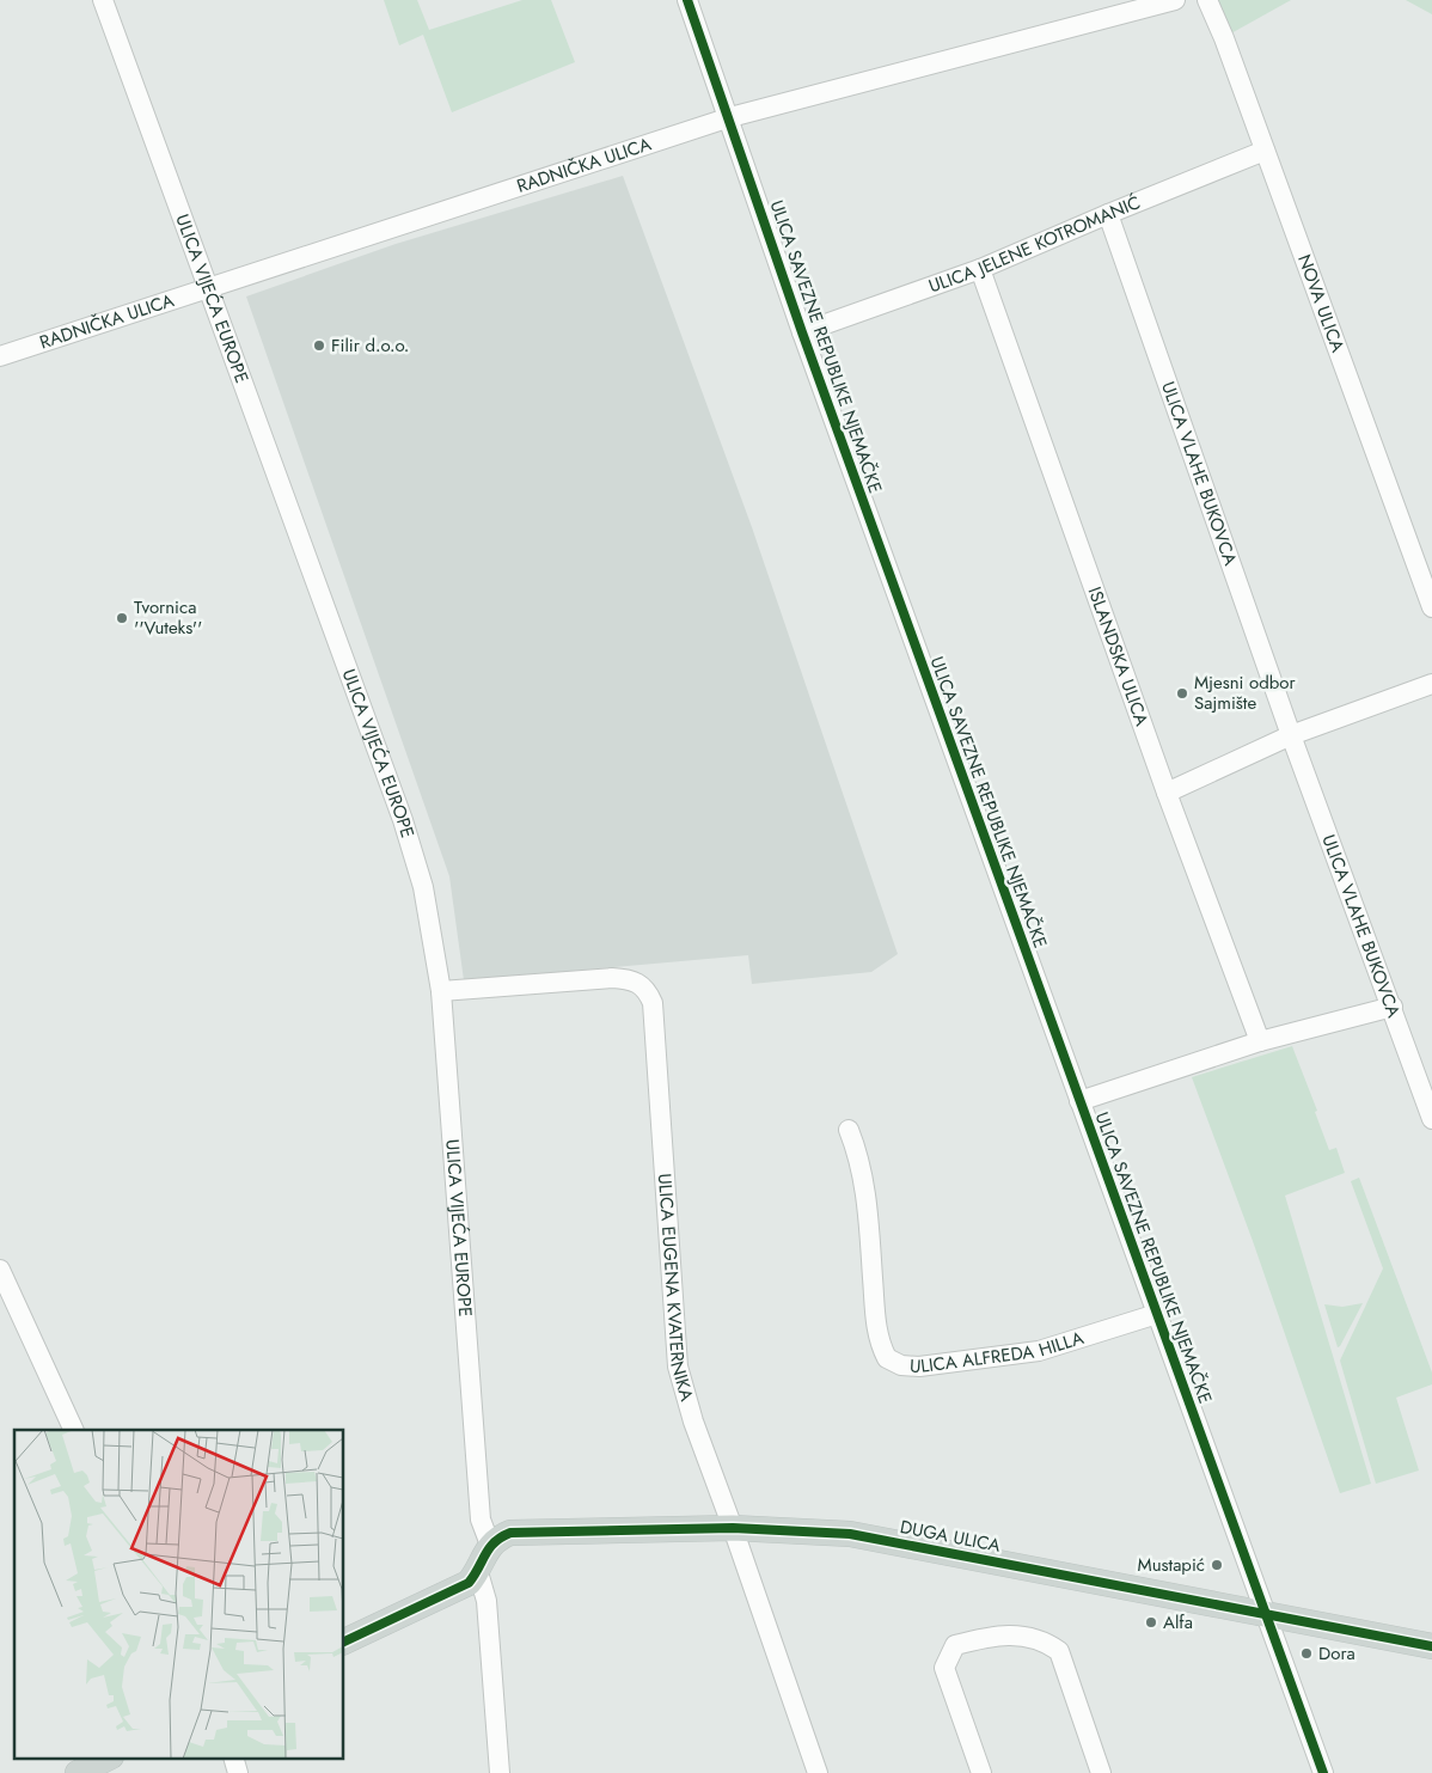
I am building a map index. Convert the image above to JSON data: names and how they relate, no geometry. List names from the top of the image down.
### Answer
{
  "streets": {
    "main road": ["DUGA ULICA"],
    "street": [
      "RADNIČKA ULICA",
      "ULICA JELENE KOTROMANIĆ",
      "ULICA VIJEĆA EUROPE",
      "NOVA ULICA",
      "ULICA SAVEZNE REPUBLIKE NJEMAČKE",
      "ULICA VLAHE BUKOVCA",
      "ISLANDSKA ULICA",
      "ULICA EUGENA KVATERNIKA",
      "ULICA ALFREDA HILLA"
    ]
  },
  "crossings": [
    ["RADNIČKA ULICA", "ULICA VIJEĆA EUROPE"],
    ["RADNIČKA ULICA", "ULICA SAVEZNE REPUBLIKE NJEMAČKE"],
    ["ULICA JELENE KOTROMANIĆ", "NOVA ULICA"],
    ["ULICA JELENE KOTROMANIĆ", "ULICA SAVEZNE REPUBLIKE NJEMAČKE"],
    ["ULICA JELENE KOTROMANIĆ", "ULICA VLAHE BUKOVCA"],
    ["ULICA JELENE KOTROMANIĆ", "ISLANDSKA ULICA"],
    ["ULICA VIJEĆA EUROPE", "ULICA EUGENA KVATERNIKA"],
    ["ULICA VIJEĆA EUROPE", "DUGA ULICA"],
    ["ULICA SAVEZNE REPUBLIKE NJEMAČKE", "ULICA VLAHE BUKOVCA"],
    ["ULICA SAVEZNE REPUBLIKE NJEMAČKE", "ISLANDSKA ULICA"],
    ["ULICA SAVEZNE REPUBLIKE NJEMAČKE", "ULICA ALFREDA HILLA"],
    ["ULICA SAVEZNE REPUBLIKE NJEMAČKE", "DUGA ULICA"],
    ["ULICA EUGENA KVATERNIKA", "DUGA ULICA"]
  ],
  "places": [
    "Filir d.o.o.",
    "Tvornica ''Vuteks''",
    "Mjesni odbor Sajmište",
    "Mustapić",
    "Alfa",
    "Dora"
  ]
}
